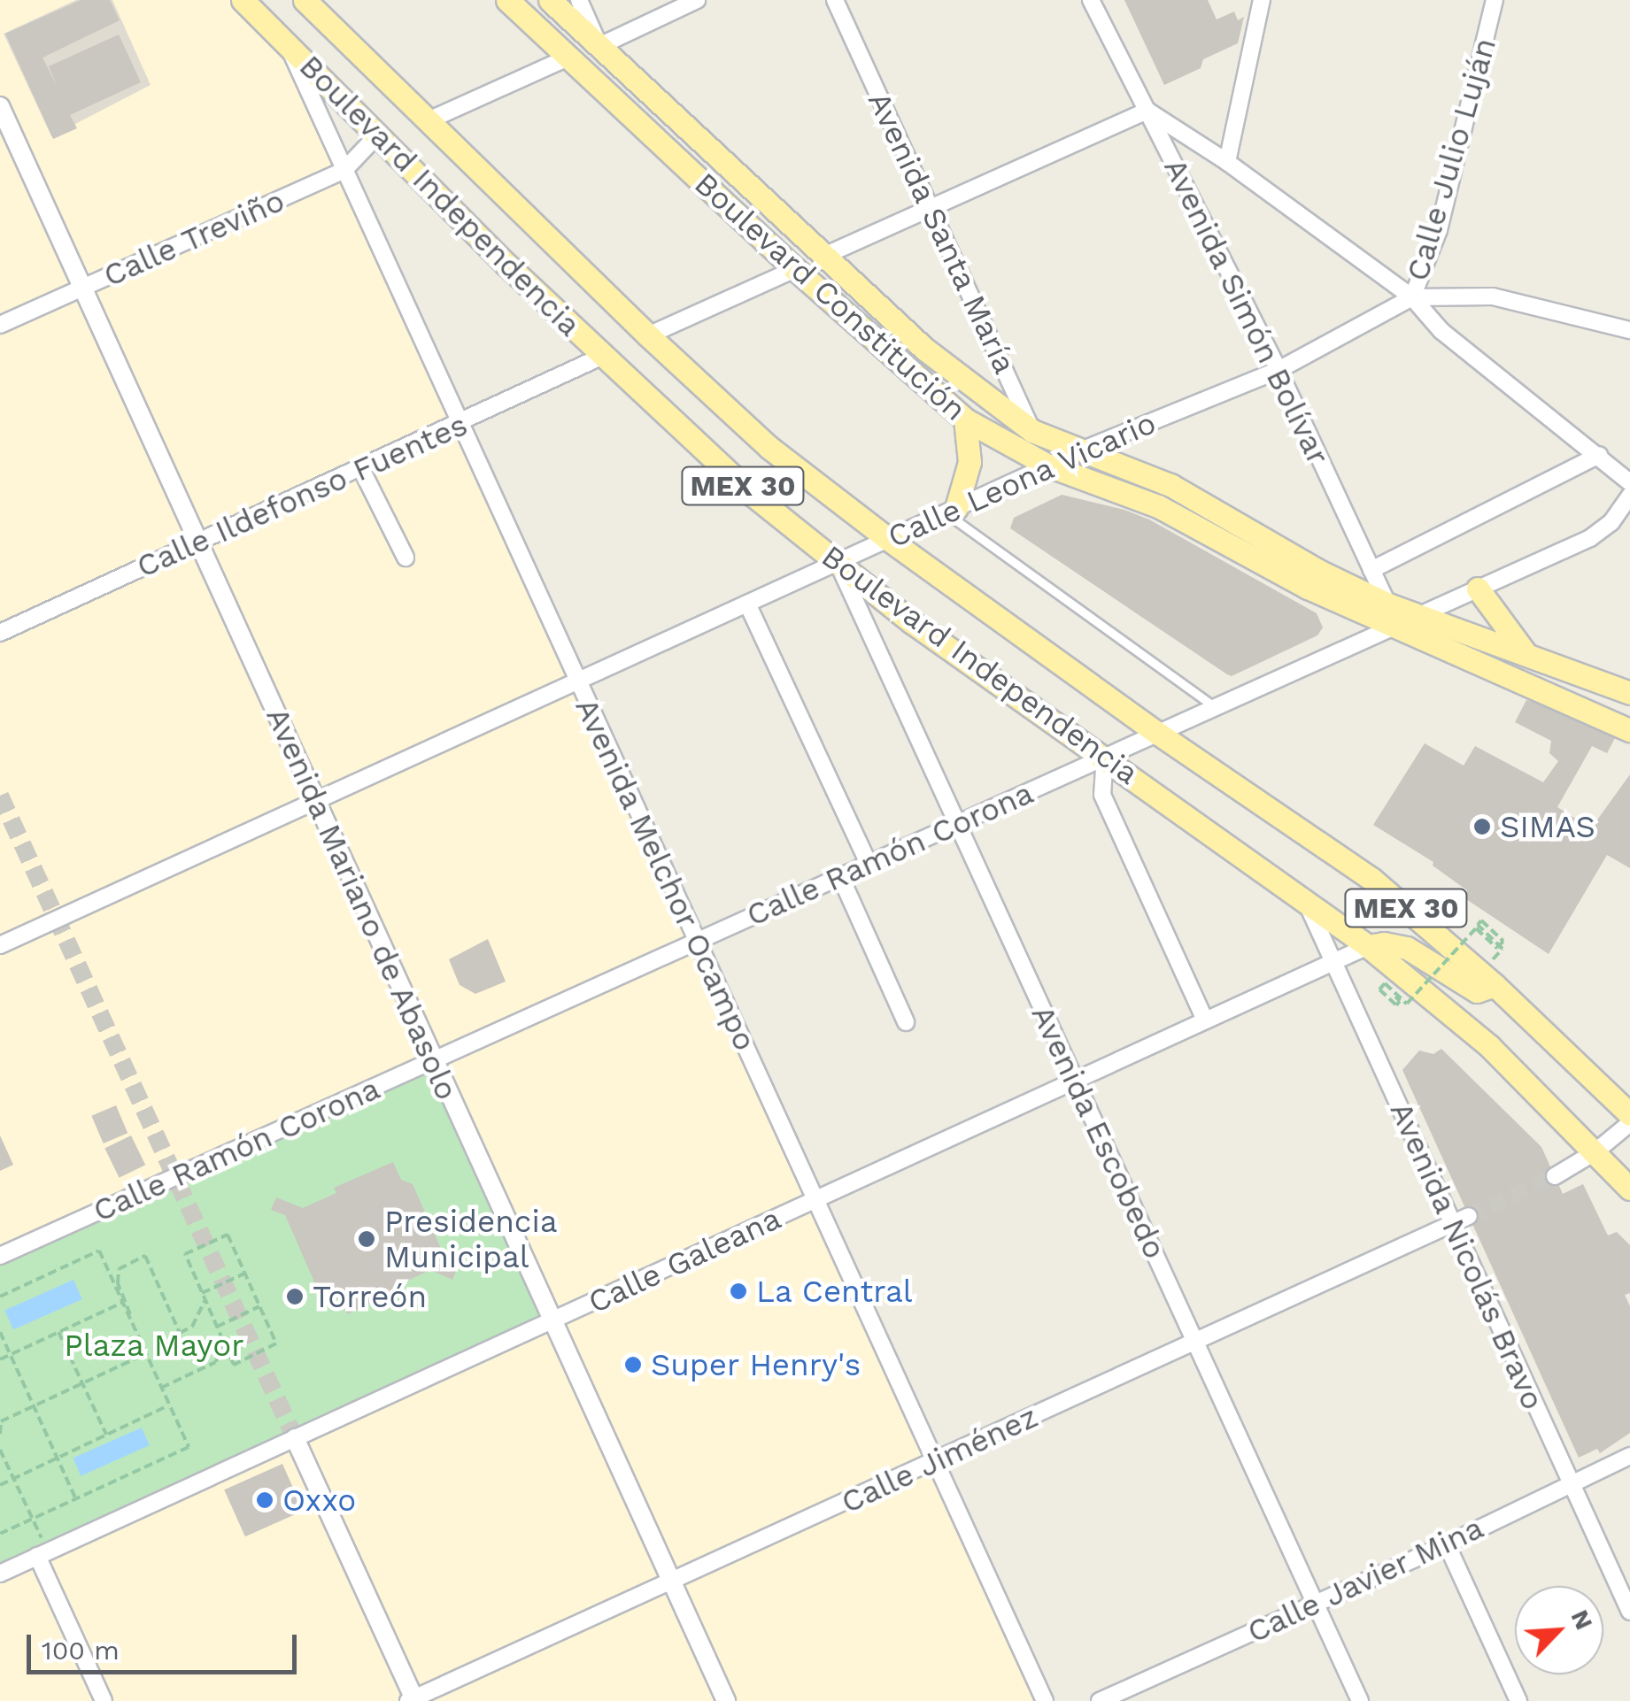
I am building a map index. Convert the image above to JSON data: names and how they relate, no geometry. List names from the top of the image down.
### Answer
{
  "streets": {
    "main road": ["Boulevard Independencia", "Boulevard Constitución", "MEX 30"],
    "street": [
      "Calle Julio Luján",
      "Avenida Santa María",
      "Calle Treviño",
      "Avenida Simón Bolívar",
      "Calle Leona Vicario",
      "Calle Ildefonso Fuentes",
      "Calle Ramón Corona",
      "Avenida Melchor Ocampo",
      "Avenida Mariano de Abasolo",
      "Avenida Escobedo",
      "Avenida Nicolás Bravo",
      "Calle Galeana",
      "Calle Jiménez",
      "Calle Javier Mina"
    ]
  },
  "crossings": [
    ["Calle Julio Luján", "Calle Leona Vicario"],
    ["Boulevard Independencia", "Calle Treviño"],
    ["Boulevard Independencia", "Calle Leona Vicario"],
    ["Boulevard Independencia", "Calle Ildefonso Fuentes"],
    ["Boulevard Independencia", "Calle Ramón Corona"],
    ["Boulevard Independencia", "Avenida Melchor Ocampo"],
    ["Boulevard Independencia", "Avenida Escobedo"],
    ["Boulevard Independencia", "Avenida Nicolás Bravo"],
    ["Boulevard Independencia", "Calle Galeana"],
    ["Avenida Santa María", "Boulevard Constitución"],
    ["Avenida Santa María", "Calle Leona Vicario"],
    ["Calle Treviño", "Avenida Melchor Ocampo"],
    ["Calle Treviño", "Avenida Mariano de Abasolo"],
    ["Boulevard Constitución", "Avenida Simón Bolívar"],
    ["Boulevard Constitución", "Calle Leona Vicario"],
    ["Boulevard Constitución", "Calle Ramón Corona"],
    ["Avenida Simón Bolívar", "Calle Leona Vicario"],
    ["Avenida Simón Bolívar", "Calle Ramón Corona"],
    ["Calle Leona Vicario", "Avenida Melchor Ocampo"],
    ["Calle Leona Vicario", "Avenida Mariano de Abasolo"],
    ["Calle Leona Vicario", "Avenida Escobedo"],
    ["Calle Ildefonso Fuentes", "Avenida Melchor Ocampo"],
    ["Calle Ildefonso Fuentes", "Avenida Mariano de Abasolo"],
    ["Calle Ramón Corona", "Avenida Melchor Ocampo"],
    ["Calle Ramón Corona", "Avenida Mariano de Abasolo"],
    ["Calle Ramón Corona", "Avenida Escobedo"],
    ["Avenida Melchor Ocampo", "Calle Galeana"],
    ["Avenida Melchor Ocampo", "Calle Jiménez"],
    ["Avenida Mariano de Abasolo", "Calle Galeana"],
    ["Avenida Mariano de Abasolo", "Calle Jiménez"],
    ["Avenida Escobedo", "Calle Galeana"],
    ["Avenida Escobedo", "Calle Jiménez"],
    ["Avenida Escobedo", "Calle Javier Mina"],
    ["Avenida Nicolás Bravo", "Calle Galeana"],
    ["Avenida Nicolás Bravo", "Calle Jiménez"],
    ["Avenida Nicolás Bravo", "Calle Javier Mina"]
  ],
  "parks": ["Plaza Mayor"],
  "places": [
    "SIMAS",
    "Presidencia Municipal",
    "La Central",
    "Torreón",
    "Super Henry's",
    "Oxxo"
  ],
  "scale_bar": "100 m",
  "north": "top right"
}
